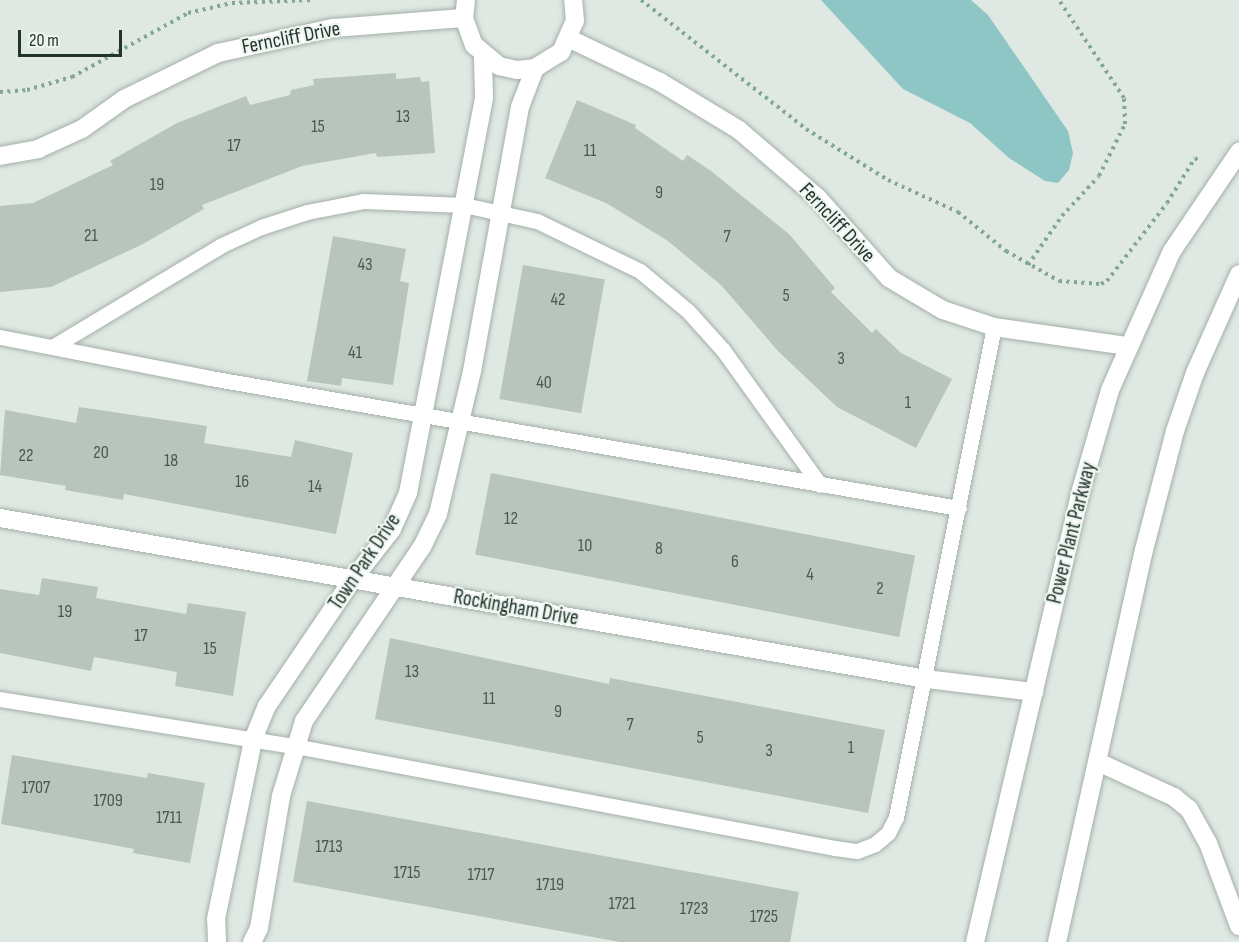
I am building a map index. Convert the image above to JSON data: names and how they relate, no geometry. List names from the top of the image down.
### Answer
{
  "streets": {
    "street": [
      "Ferncliff Drive",
      "Power Plant Parkway",
      "Town Park Drive",
      "Rockingham Drive"
    ]
  },
  "crossings": [
    ["Ferncliff Drive", "Power Plant Parkway"],
    ["Power Plant Parkway", "Rockingham Drive"],
    ["Town Park Drive", "Rockingham Drive"]
  ],
  "house_numbers": [
    "13",
    "15",
    "17",
    "11",
    "19",
    "9",
    "21",
    "7",
    "43",
    "5",
    "42",
    "41",
    "3",
    "40",
    "1",
    "20",
    "22",
    "18",
    "16",
    "14",
    "12",
    "10",
    "8",
    "6",
    "4",
    "2",
    "19",
    "17",
    "15",
    "13",
    "11",
    "9",
    "7",
    "5",
    "1",
    "3",
    "1707",
    "1709",
    "1711",
    "1713",
    "1715",
    "1717",
    "1719",
    "1721",
    "1723",
    "1725"
  ],
  "scale_bar": "20 m"
}
